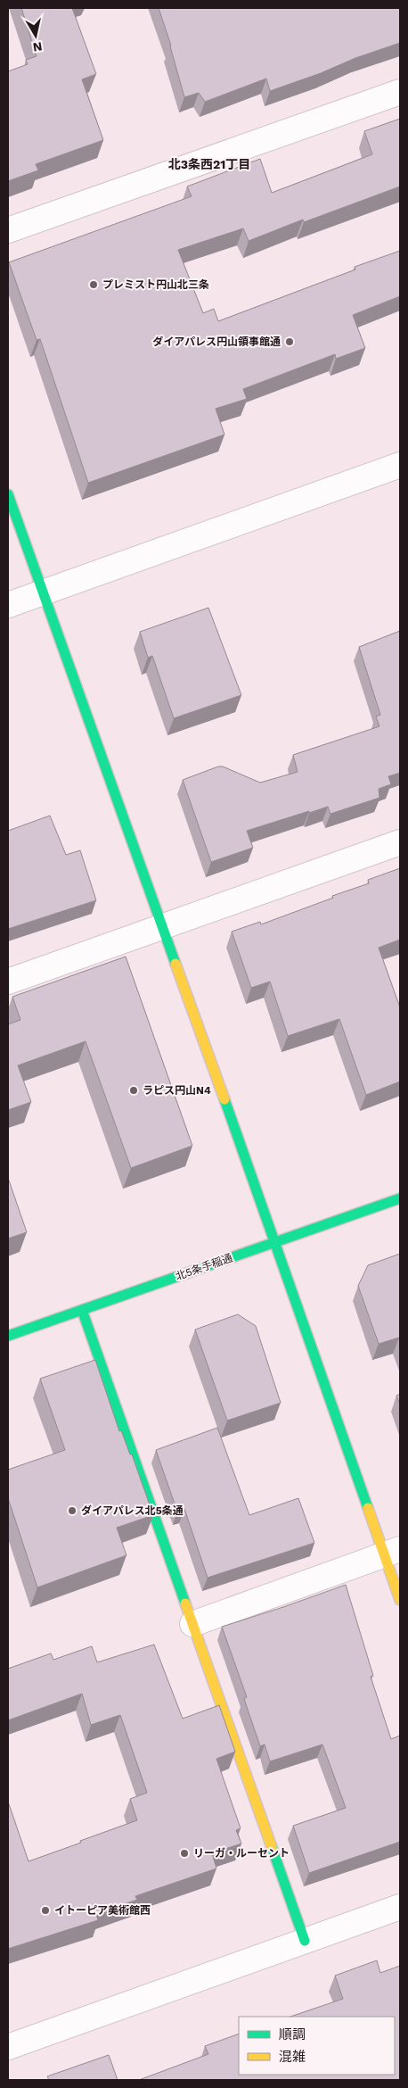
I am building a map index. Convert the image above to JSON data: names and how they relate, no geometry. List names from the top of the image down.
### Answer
{
  "streets": {
    "street": ["北5条手稲通"]
  },
  "districts": ["北3条西21丁目"],
  "places": [
    "プレミスト円山北三条",
    "ダイアパレス円山領事館通",
    "ラピス円山N4",
    "ダイアパレス北5条通",
    "リーガ・ルーセント",
    "イトーピア美術館西"
  ],
  "legend": ["順調", "混雑"],
  "north": "bottom"
}
